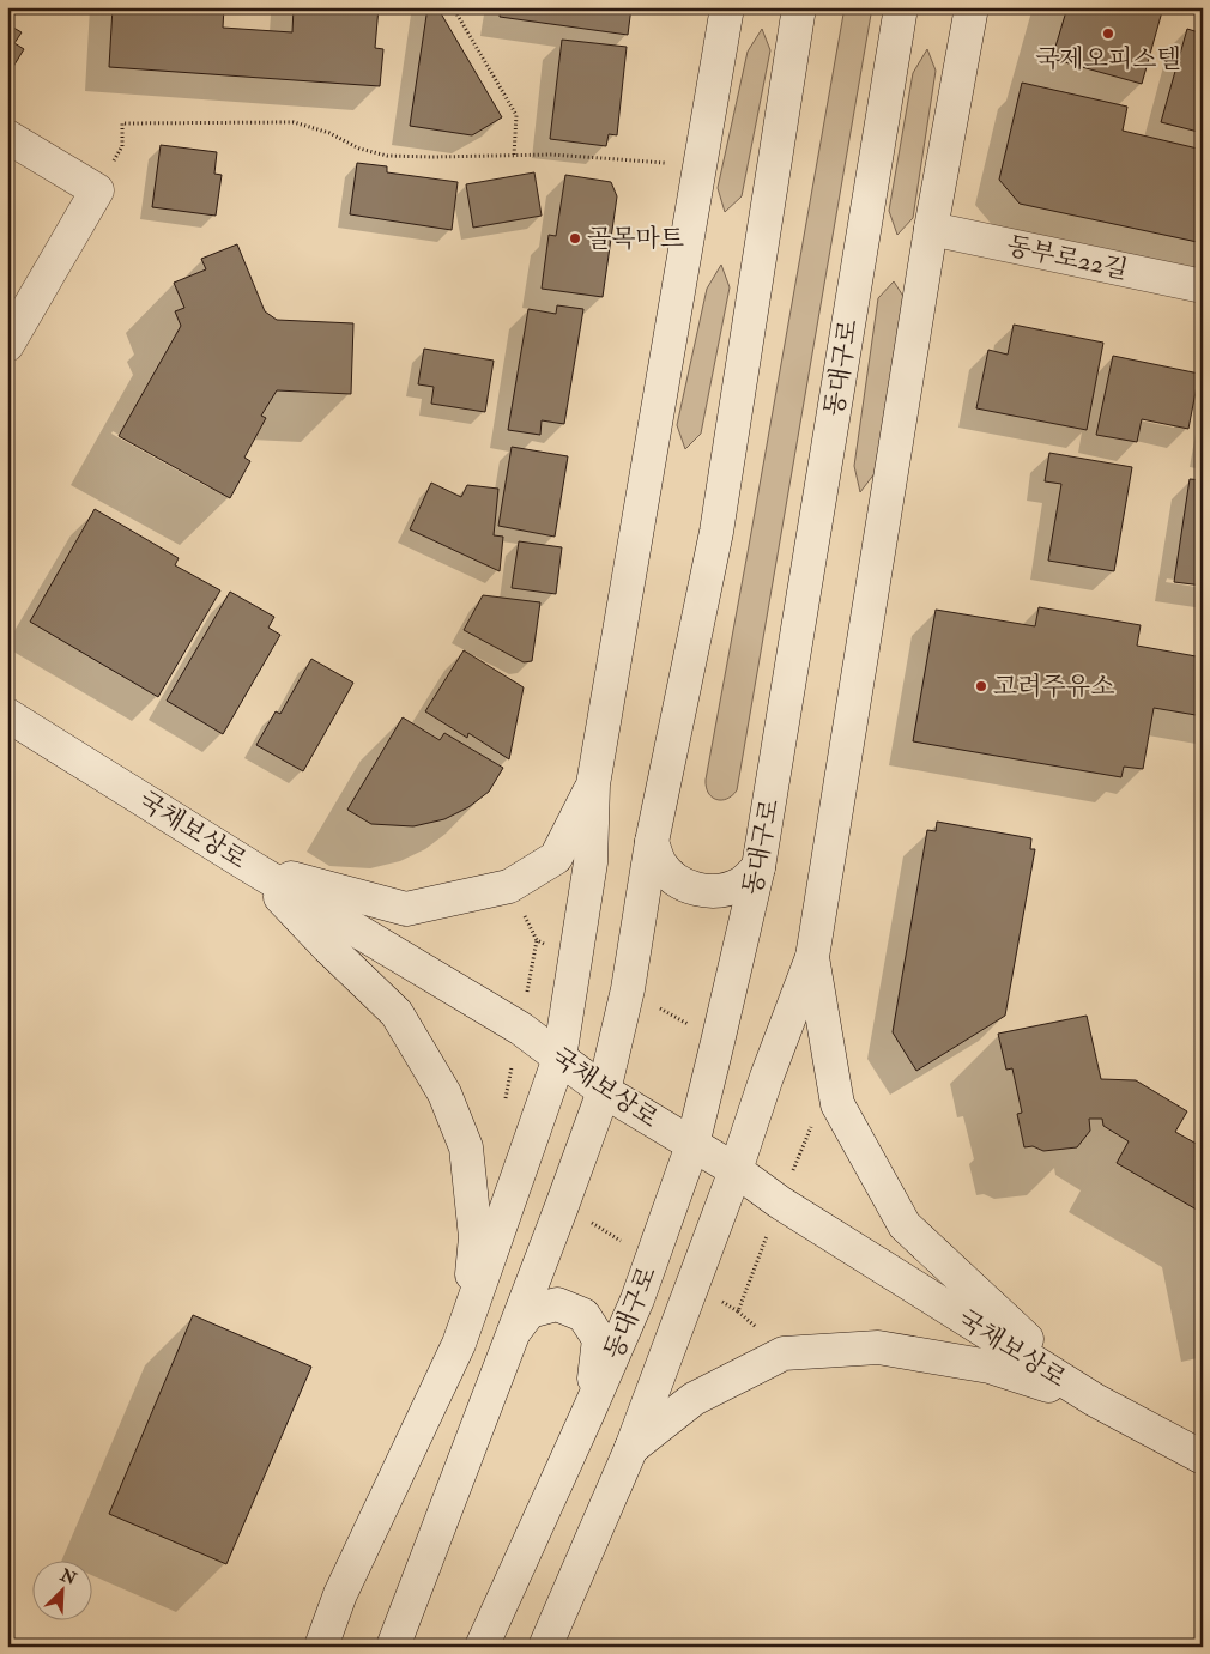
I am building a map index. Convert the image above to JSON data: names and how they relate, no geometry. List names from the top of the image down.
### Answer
{
  "streets": {
    "main road": ["동부로22길", "동대구로", "국채보상로"]
  },
  "crossings": [
    ["동대구로", "국채보상로"]
  ],
  "places": ["국제오피스텔", "골목마트", "고려주유소"],
  "north": "top right"
}
